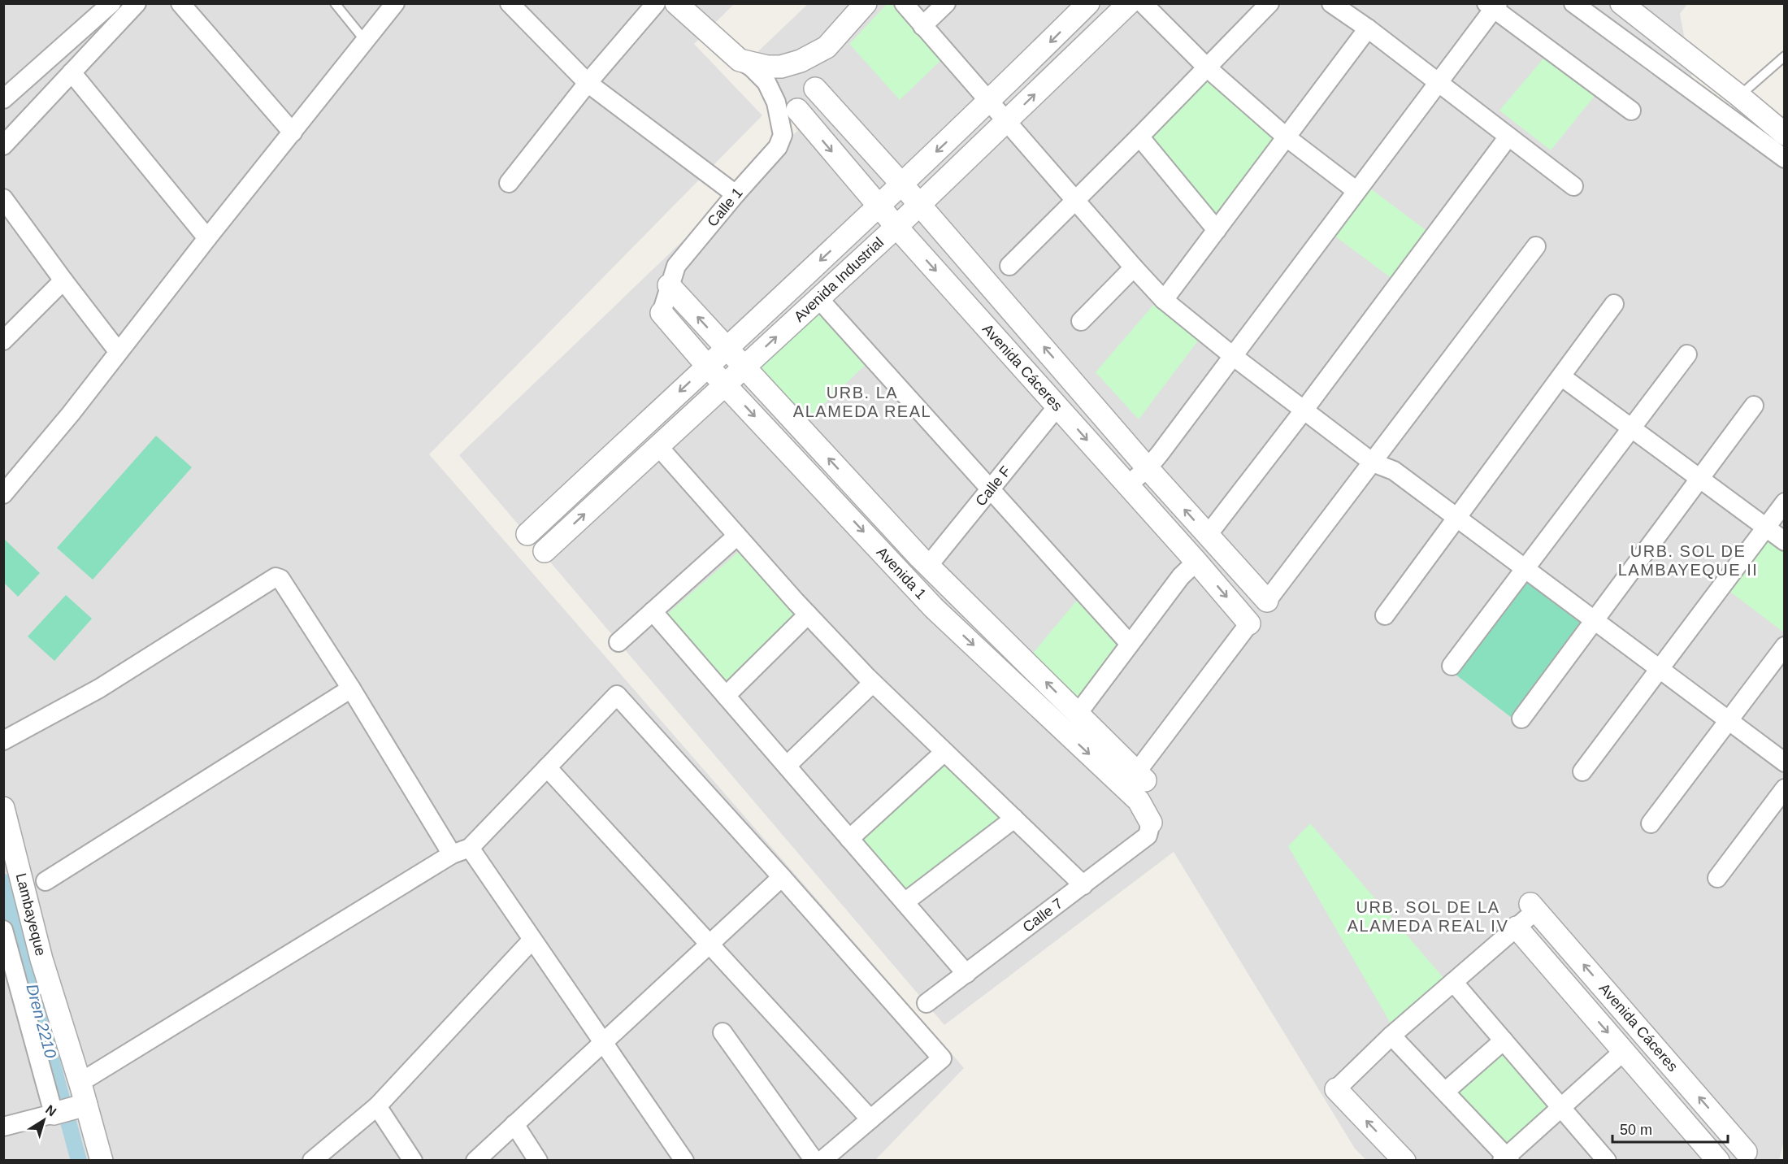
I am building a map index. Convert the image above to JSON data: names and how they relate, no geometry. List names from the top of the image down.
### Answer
{
  "streets": {
    "street": [
      "Calle 1",
      "Avenida Industrial",
      "Avenida Cáceres",
      "Calle F",
      "Avenida 1",
      "Lambayeque",
      "Calle 7"
    ]
  },
  "crossings": [
    ["Calle 1", "Avenida 1"],
    ["Avenida Industrial", "Avenida Cáceres"],
    ["Avenida Industrial", "Avenida 1"],
    ["Avenida Cáceres", "Calle F"],
    ["Calle F", "Avenida 1"],
    ["Avenida 1", "Calle 7"]
  ],
  "districts": ["URB. LA ALAMEDA REAL", "URB. SOL DE LAMBAYEQUE II", "URB. SOL DE LA ALAMEDA REAL IV"],
  "water": ["Dren 2210"],
  "scale_bar": "50 m",
  "north": "top right"
}
